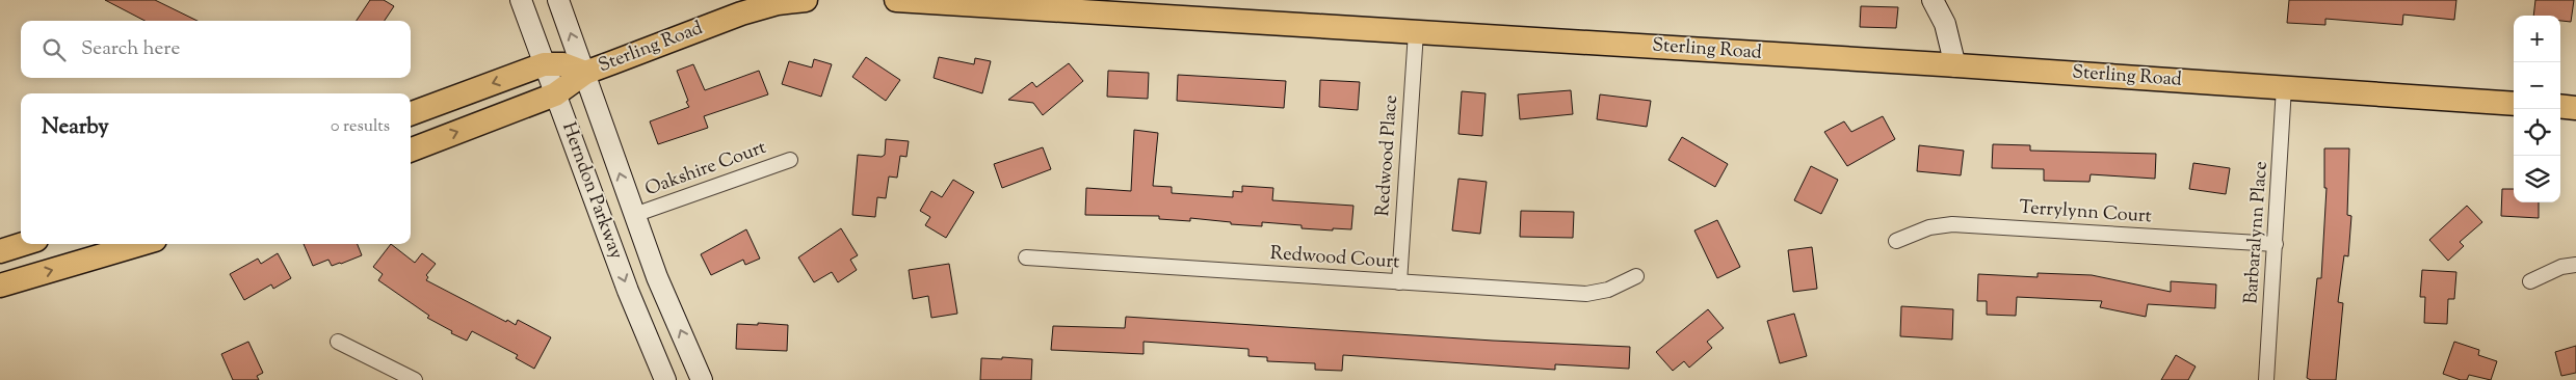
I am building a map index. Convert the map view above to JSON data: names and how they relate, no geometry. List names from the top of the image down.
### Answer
{
  "streets": {
    "main road": ["Sterling Road", "Herndon Parkway"],
    "street": [
      "Redwood Place",
      "Oakshire Court",
      "Terrylynn Court",
      "Barbaralynn Place",
      "Redwood Court"
    ]
  },
  "crossings": [
    ["Sterling Road", "Redwood Place"],
    ["Sterling Road", "Herndon Parkway"],
    ["Sterling Road", "Barbaralynn Place"],
    ["Redwood Place", "Redwood Court"],
    ["Oakshire Court", "Herndon Parkway"],
    ["Terrylynn Court", "Barbaralynn Place"]
  ],
  "page": {
    "map_buttons": ["+", "−"],
    "search": "Search here",
    "heading": ["Nearby", "0 results"]
  }
}
